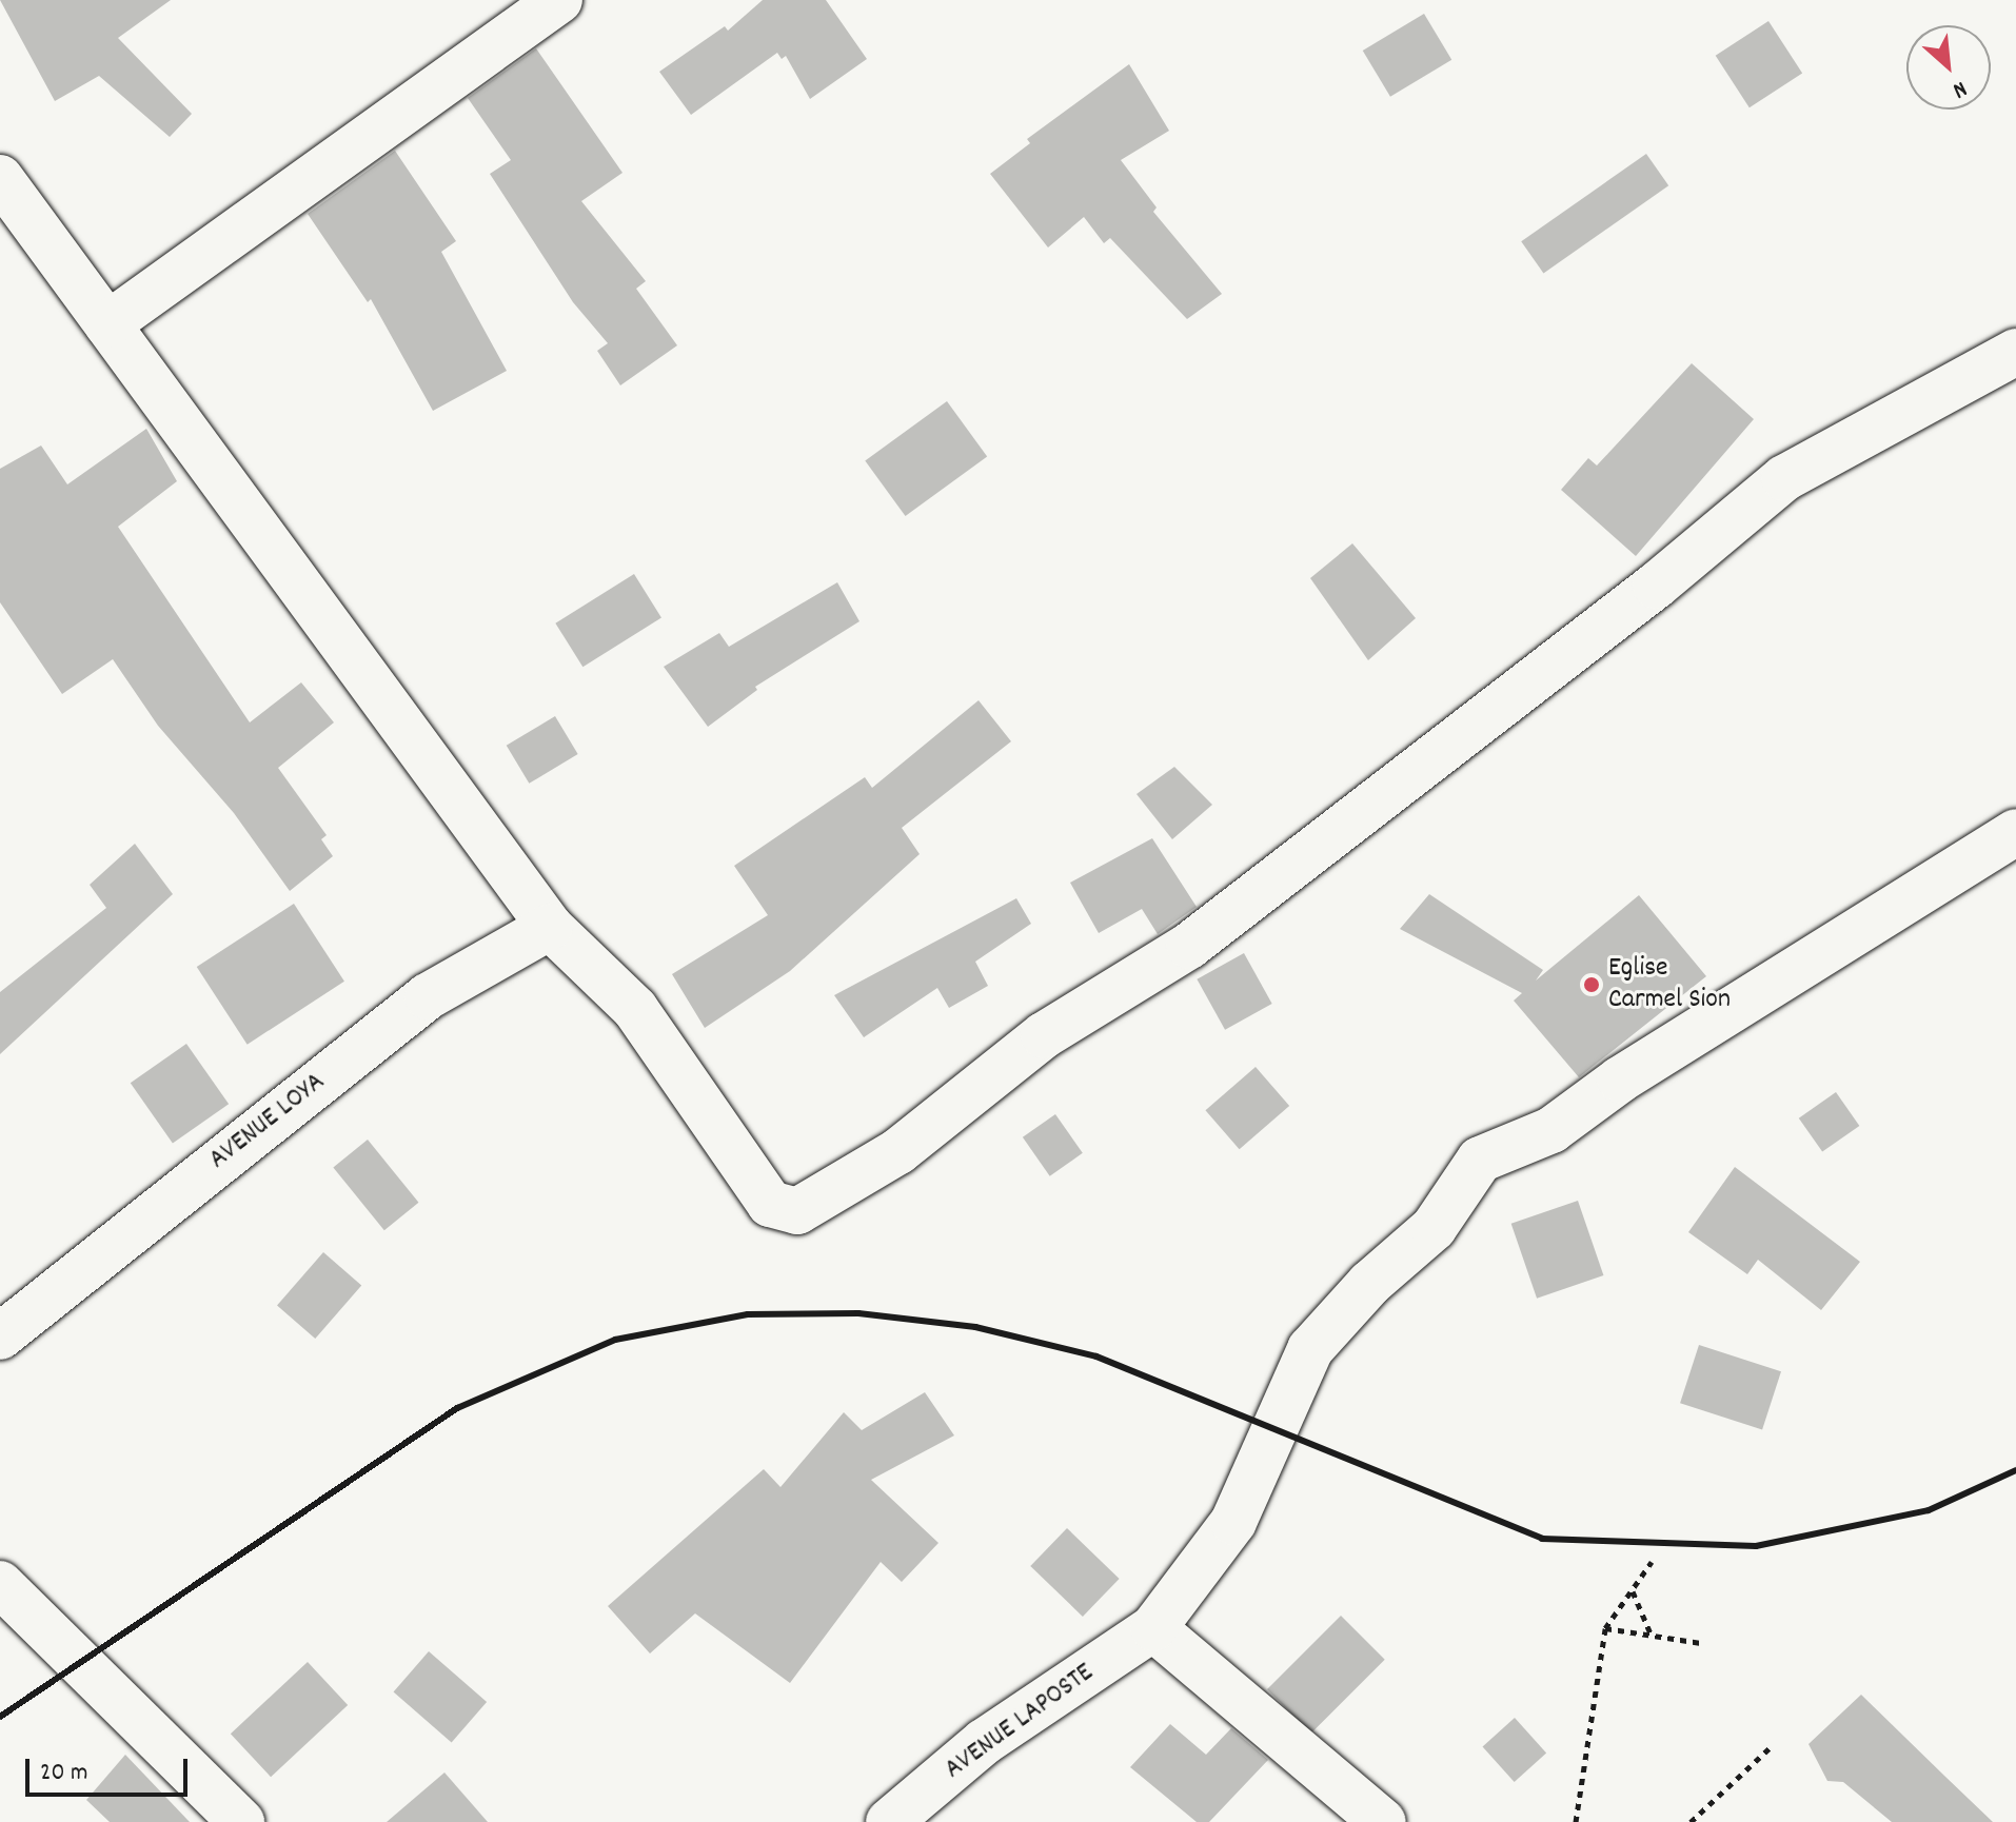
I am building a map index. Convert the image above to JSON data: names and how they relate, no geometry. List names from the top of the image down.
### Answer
{
  "streets": {
    "street": ["AVENUE LOYA", "AVENUE LAPOSTE"]
  },
  "places": ["Eglise Carmel Sion"],
  "scale_bar": "20 m",
  "north": "bottom right"
}
